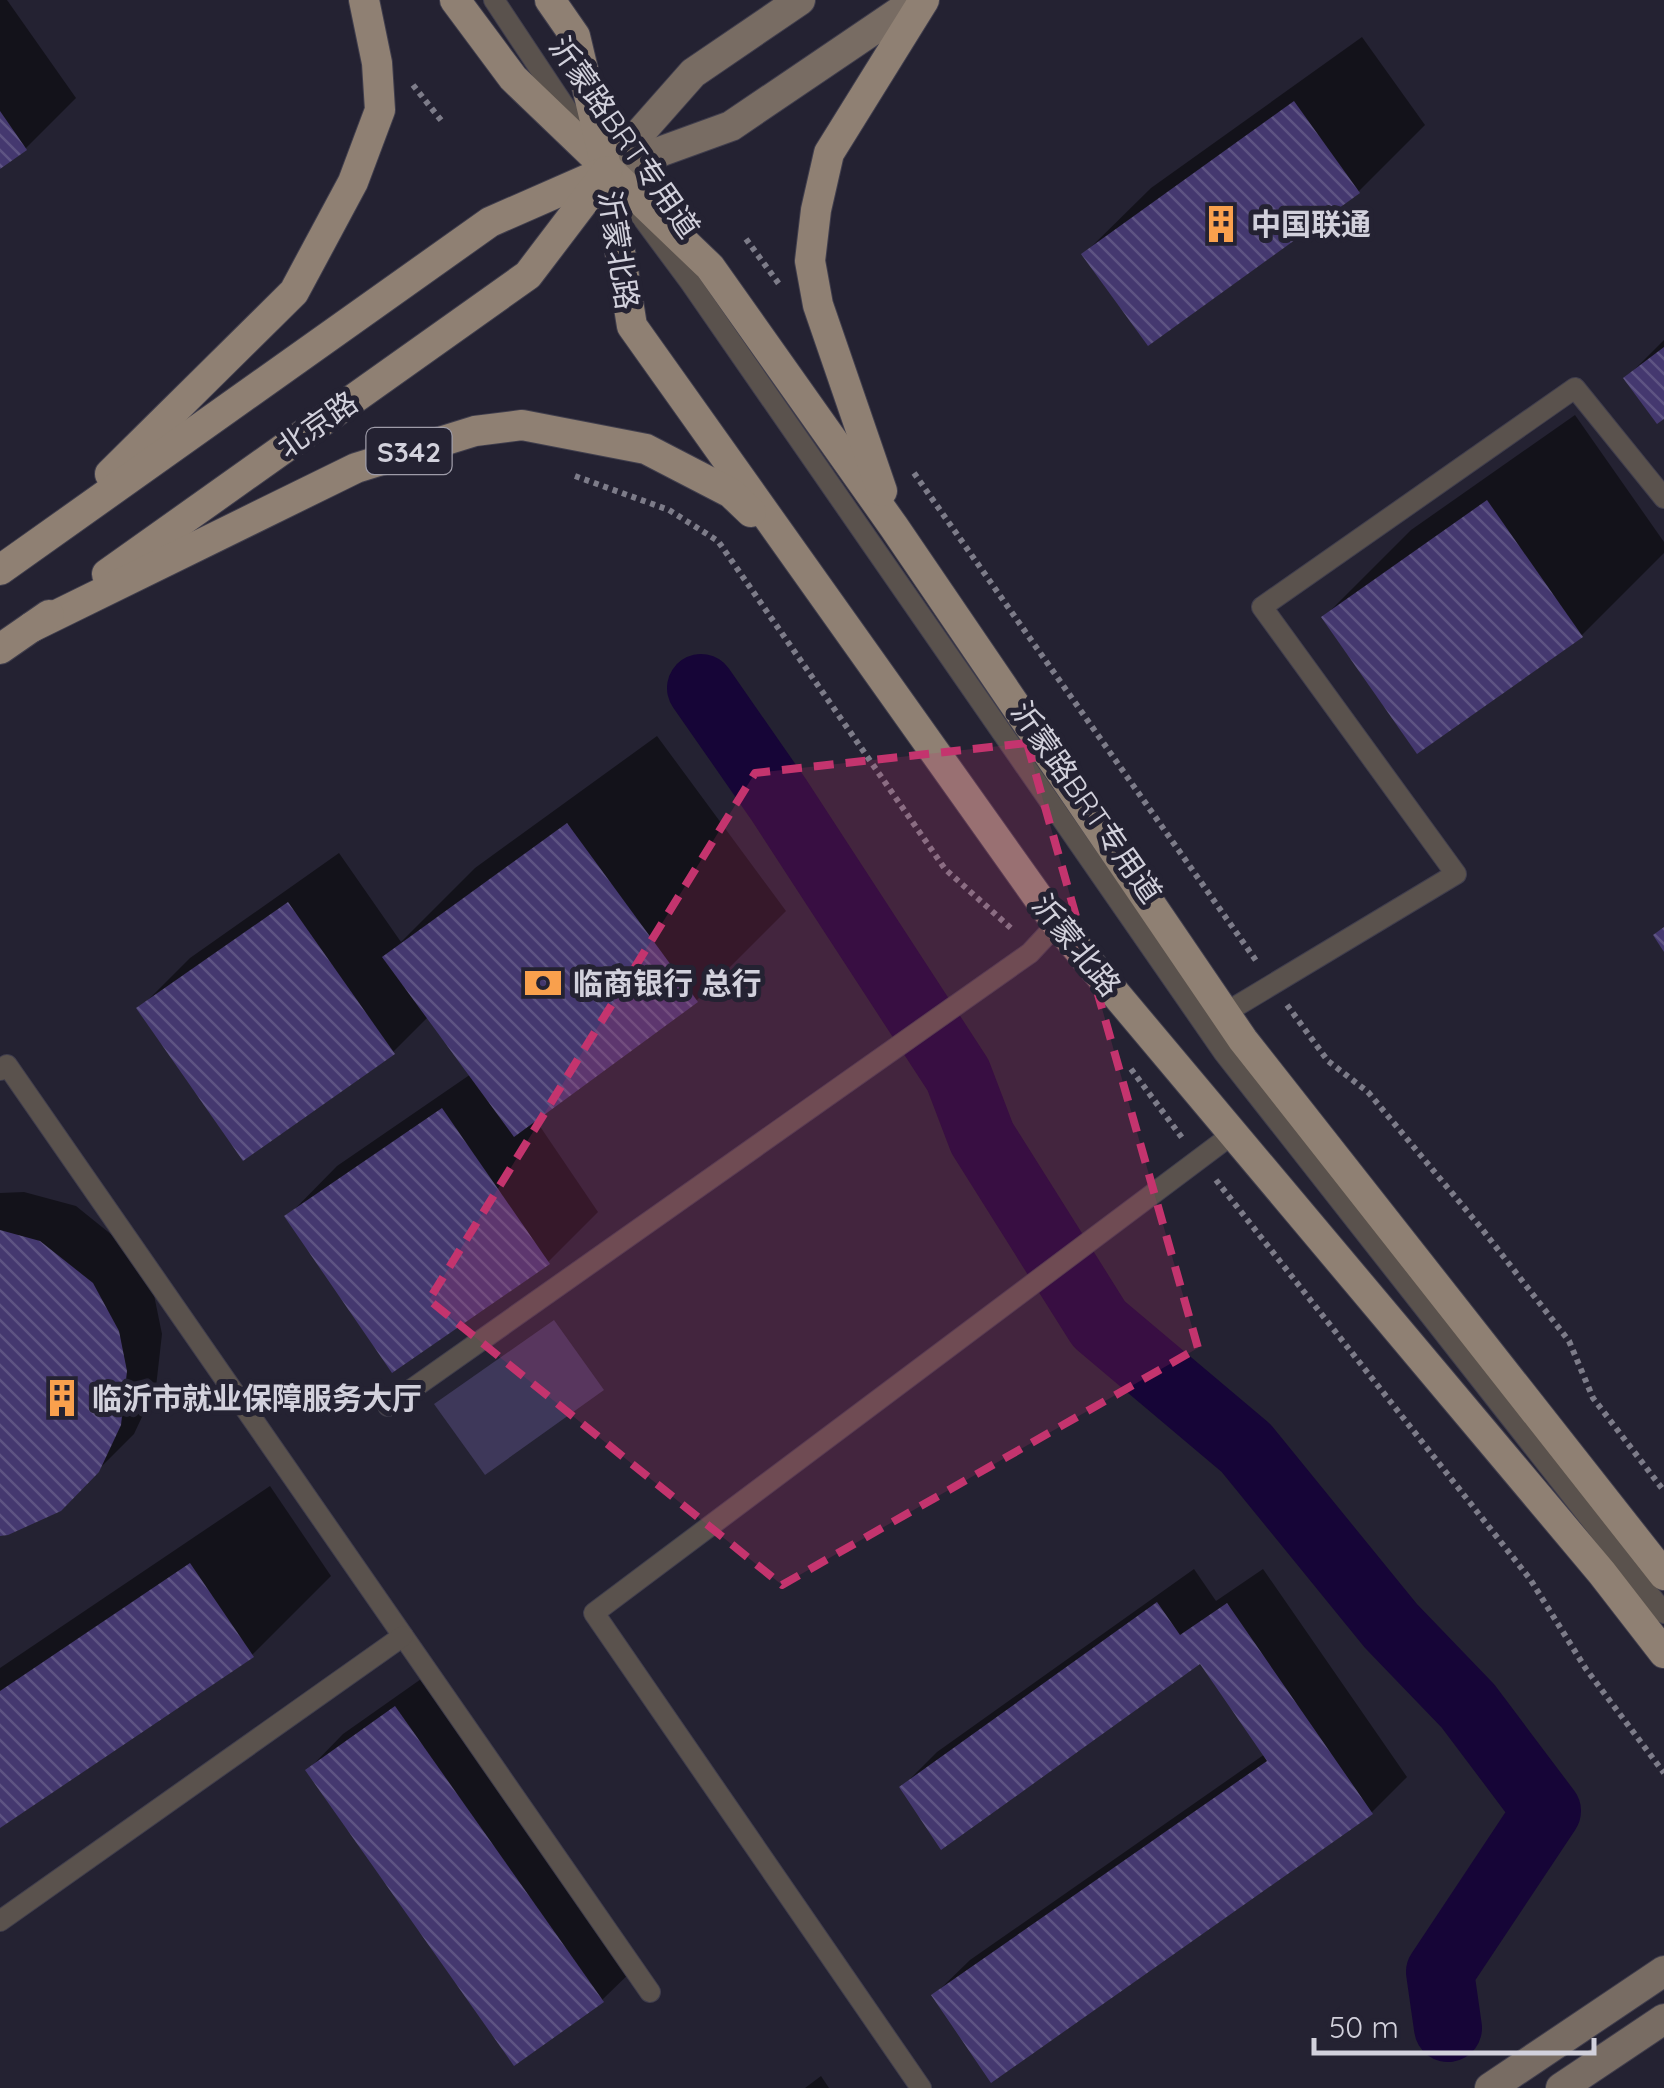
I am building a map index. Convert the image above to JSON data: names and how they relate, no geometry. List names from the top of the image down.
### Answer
{
  "streets": {
    "main road": ["沂蒙北路", "北京路", "S342"],
    "lane": ["沂蒙路BRT专用道"]
  },
  "crossings": [
    ["沂蒙路BRT专用道", "沂蒙北路"],
    ["沂蒙路BRT专用道", "北京路"],
    ["沂蒙北路", "北京路"],
    ["沂蒙北路", "S342"],
    ["北京路", "S342"]
  ],
  "places": {
    "building": ["中国联通", "临沂市就业保障服务大厅"],
    "bank": ["临商银行 总行"]
  },
  "scale_bar": "50 m"
}
